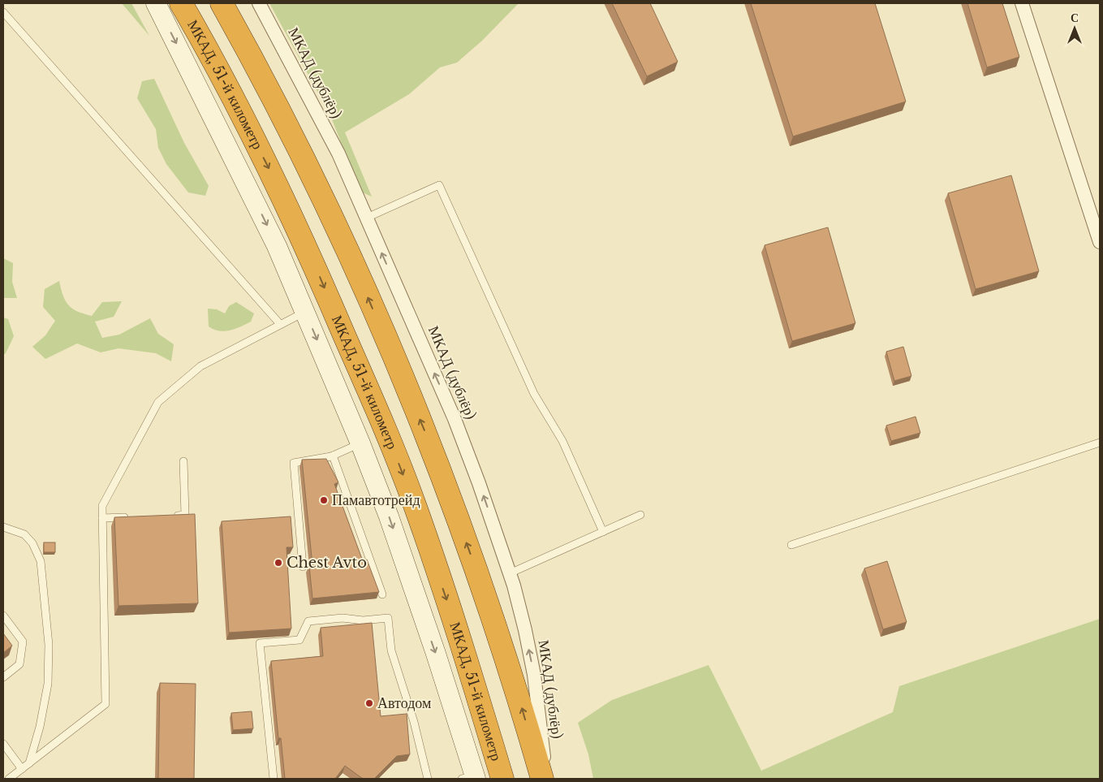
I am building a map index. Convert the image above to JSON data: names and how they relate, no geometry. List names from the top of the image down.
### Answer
{
  "streets": {
    "highway": ["МКАД, 51-й километр"],
    "street": ["МКАД (дублёр)"]
  },
  "places": ["Памавтотрейд", "Chest Avto", "Автодом"],
  "north": "top"
}
